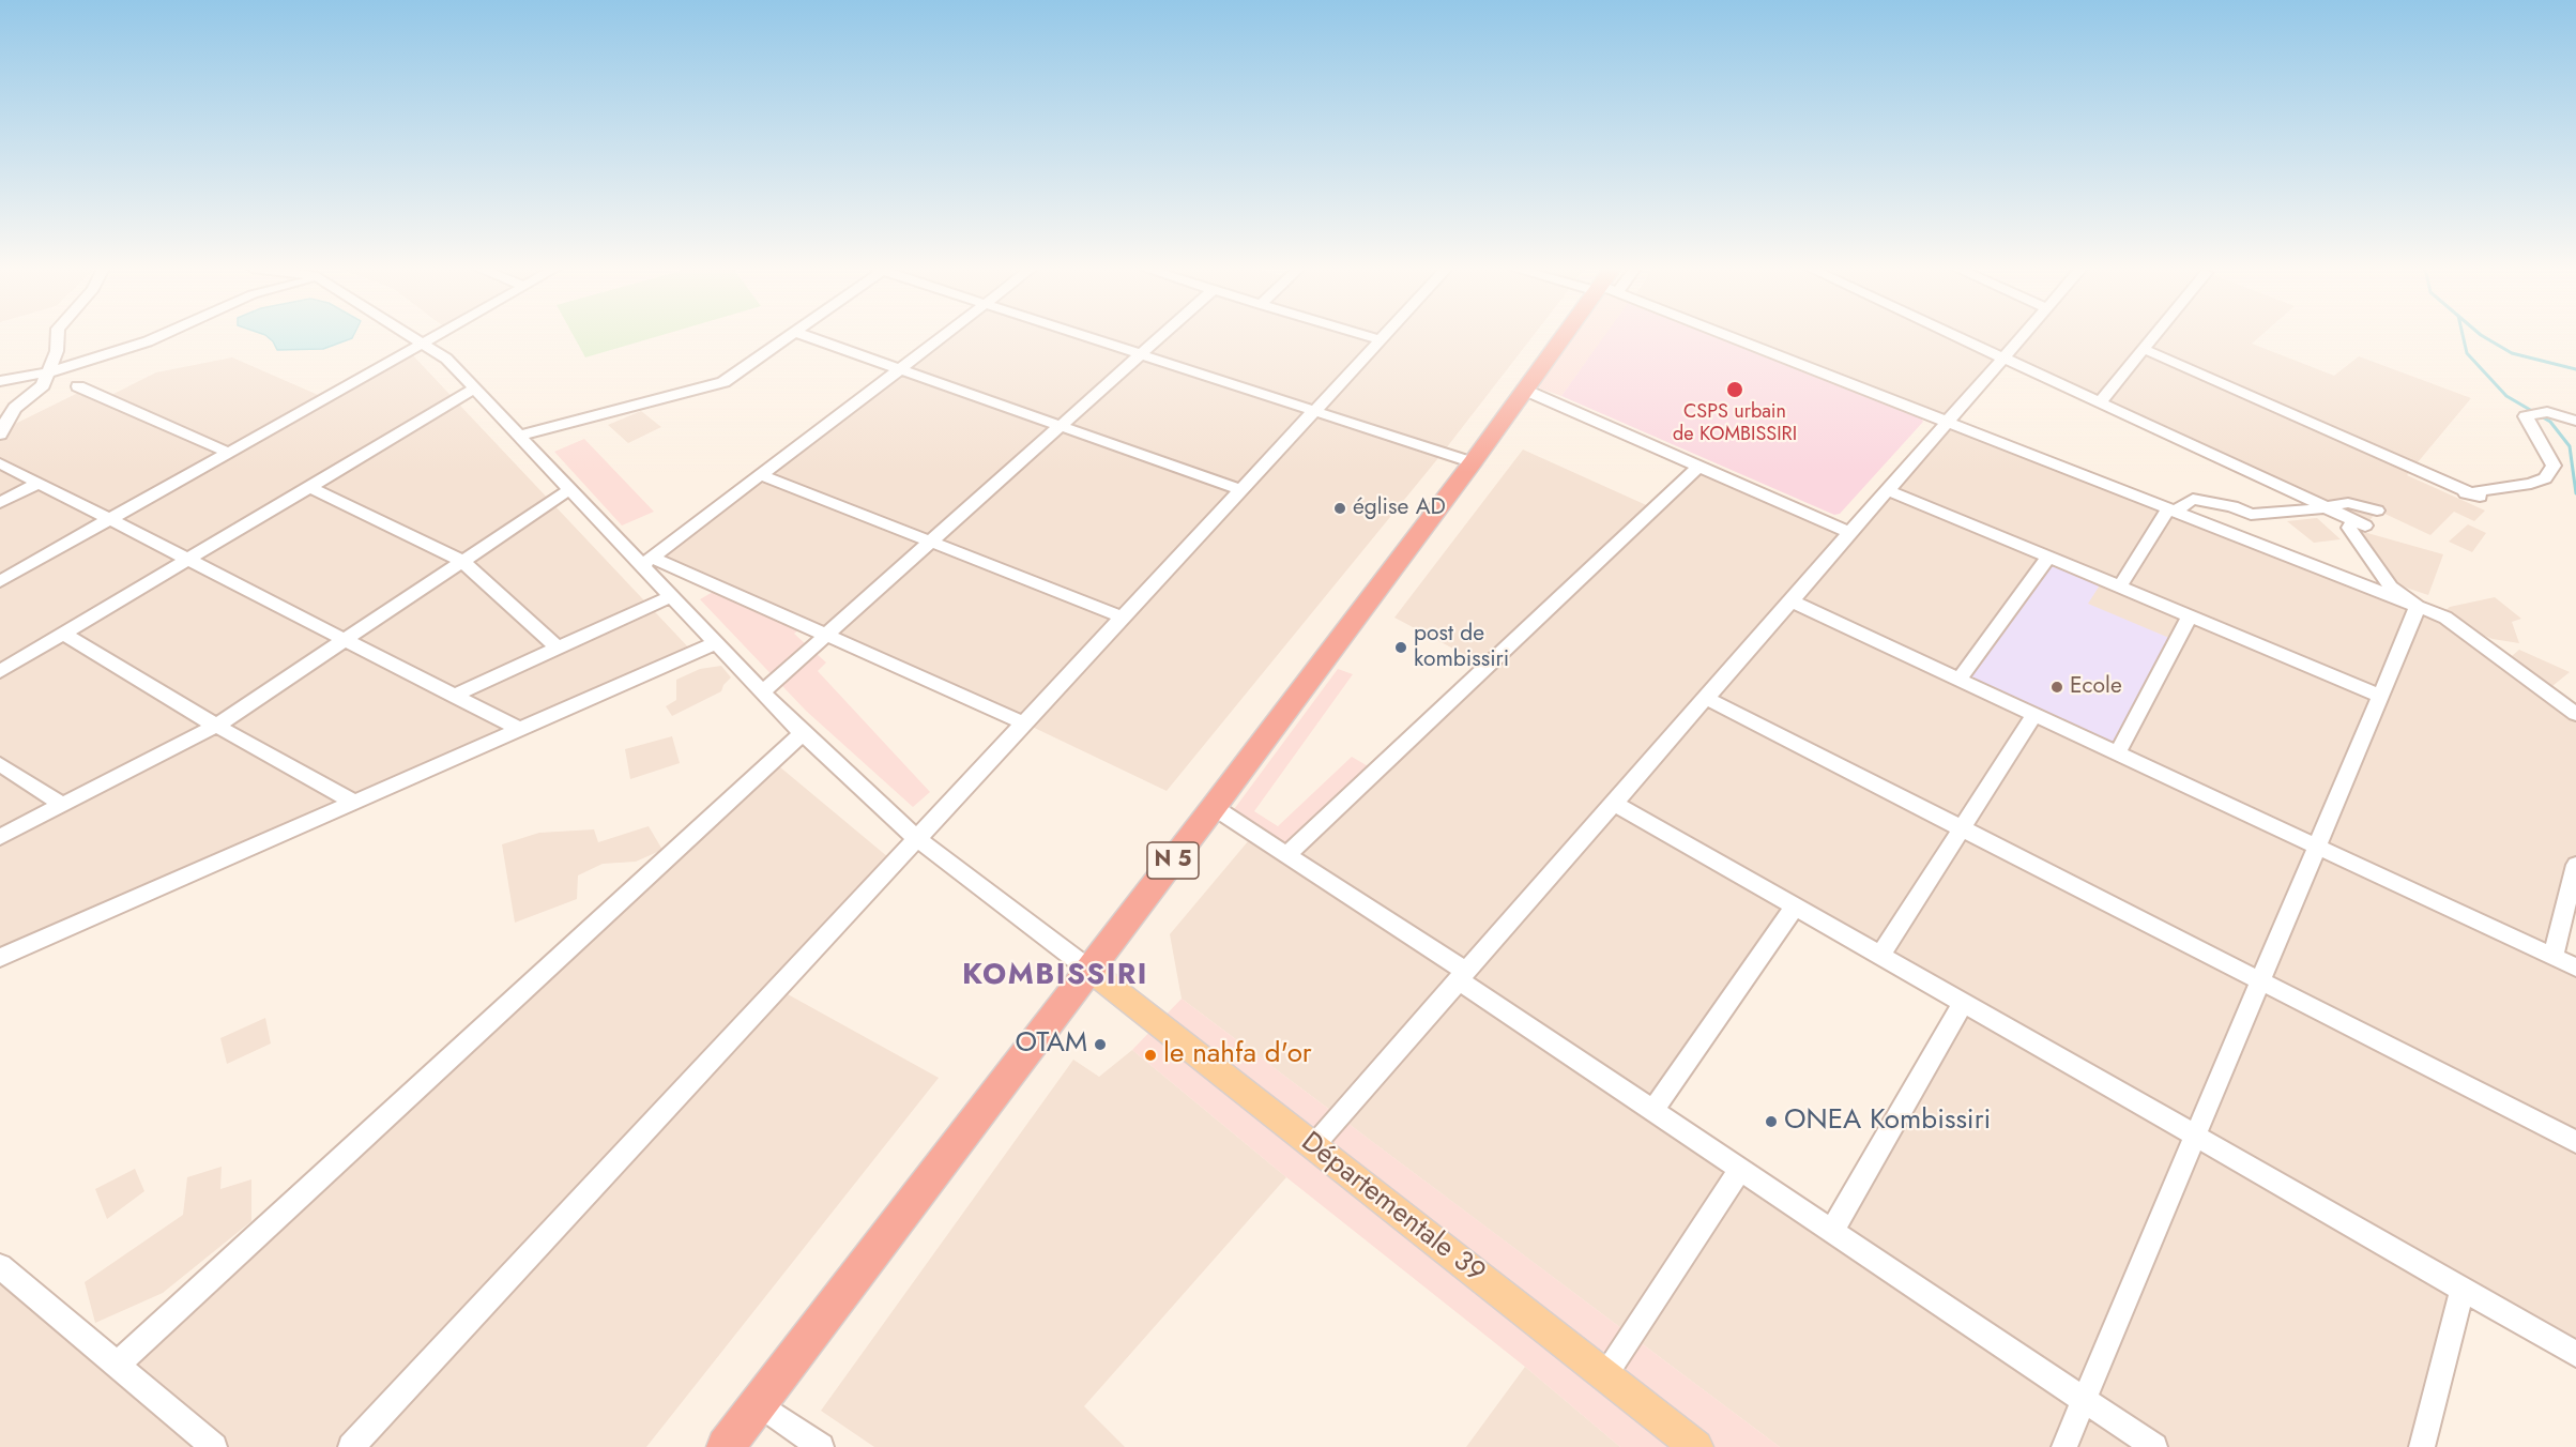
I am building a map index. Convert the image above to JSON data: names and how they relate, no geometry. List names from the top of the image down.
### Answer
{
  "streets": {
    "highway": ["N 5"],
    "main road": ["Départementale 39"]
  },
  "crossings": [
    ["N 5", "Départementale 39"]
  ],
  "districts": ["KOMBISSIRI"],
  "places": [
    "CSPS urbain de KOMBISSIRI",
    "église AD",
    "post de kombissiri",
    "Ecole",
    "OTAM",
    "le nahfa d'or",
    "ONEA Kombissiri"
  ]
}
